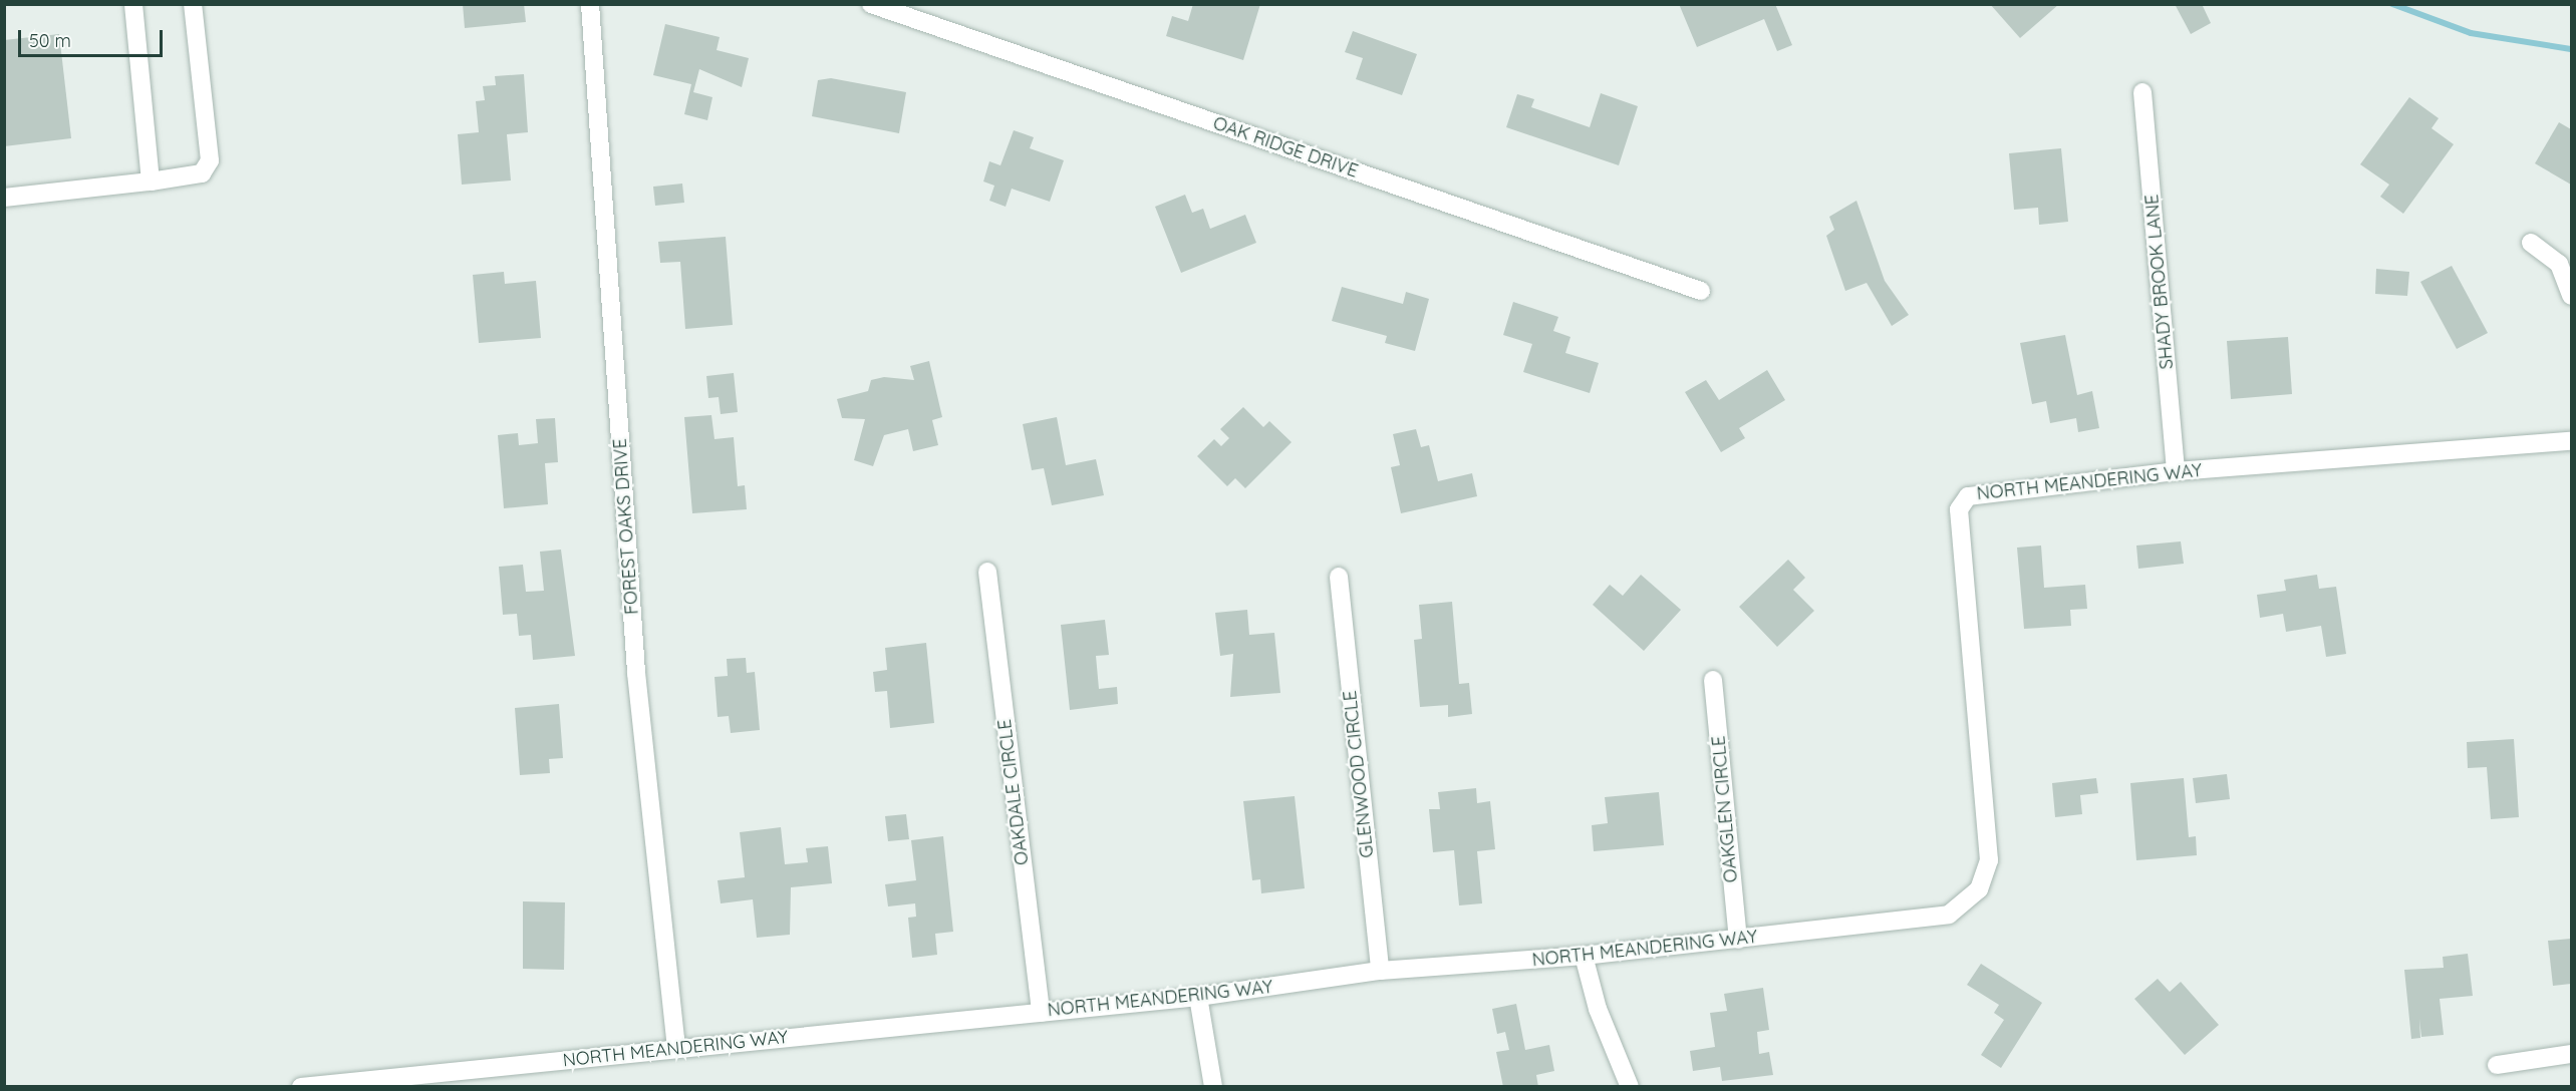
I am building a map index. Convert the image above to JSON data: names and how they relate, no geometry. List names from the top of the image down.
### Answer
{
  "streets": {
    "street": [
      "OAK RIDGE DRIVE",
      "SHADY BROOK LANE",
      "NORTH MEANDERING WAY",
      "FOREST OAKS DRIVE",
      "GLENWOOD CIRCLE",
      "OAKDALE CIRCLE",
      "OAKGLEN CIRCLE"
    ]
  },
  "crossings": [
    ["SHADY BROOK LANE", "NORTH MEANDERING WAY"],
    ["NORTH MEANDERING WAY", "FOREST OAKS DRIVE"],
    ["NORTH MEANDERING WAY", "GLENWOOD CIRCLE"],
    ["NORTH MEANDERING WAY", "OAKDALE CIRCLE"],
    ["NORTH MEANDERING WAY", "OAKGLEN CIRCLE"]
  ],
  "scale_bar": "50 m"
}
